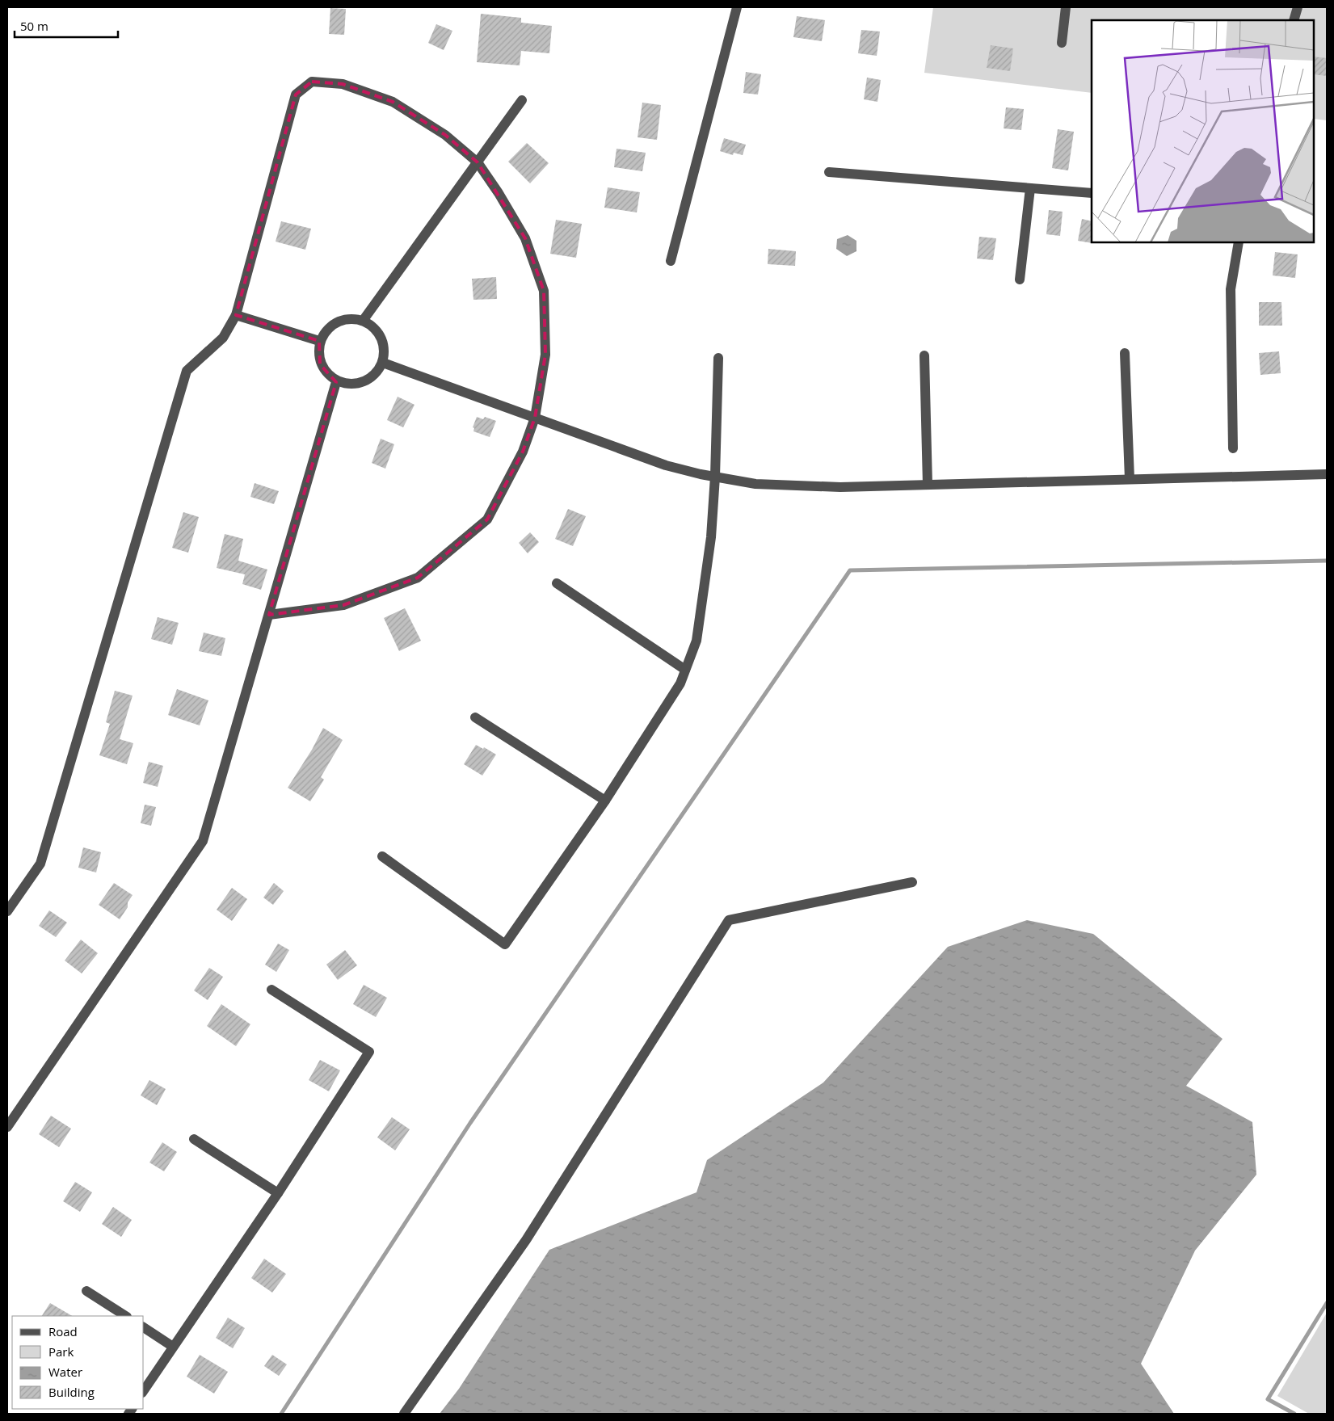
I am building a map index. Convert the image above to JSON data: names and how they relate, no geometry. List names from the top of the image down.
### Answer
{
  "legend": [
    "Road",
    "Park",
    "Water",
    "Building"
  ],
  "scale_bar": "50 m"
}
